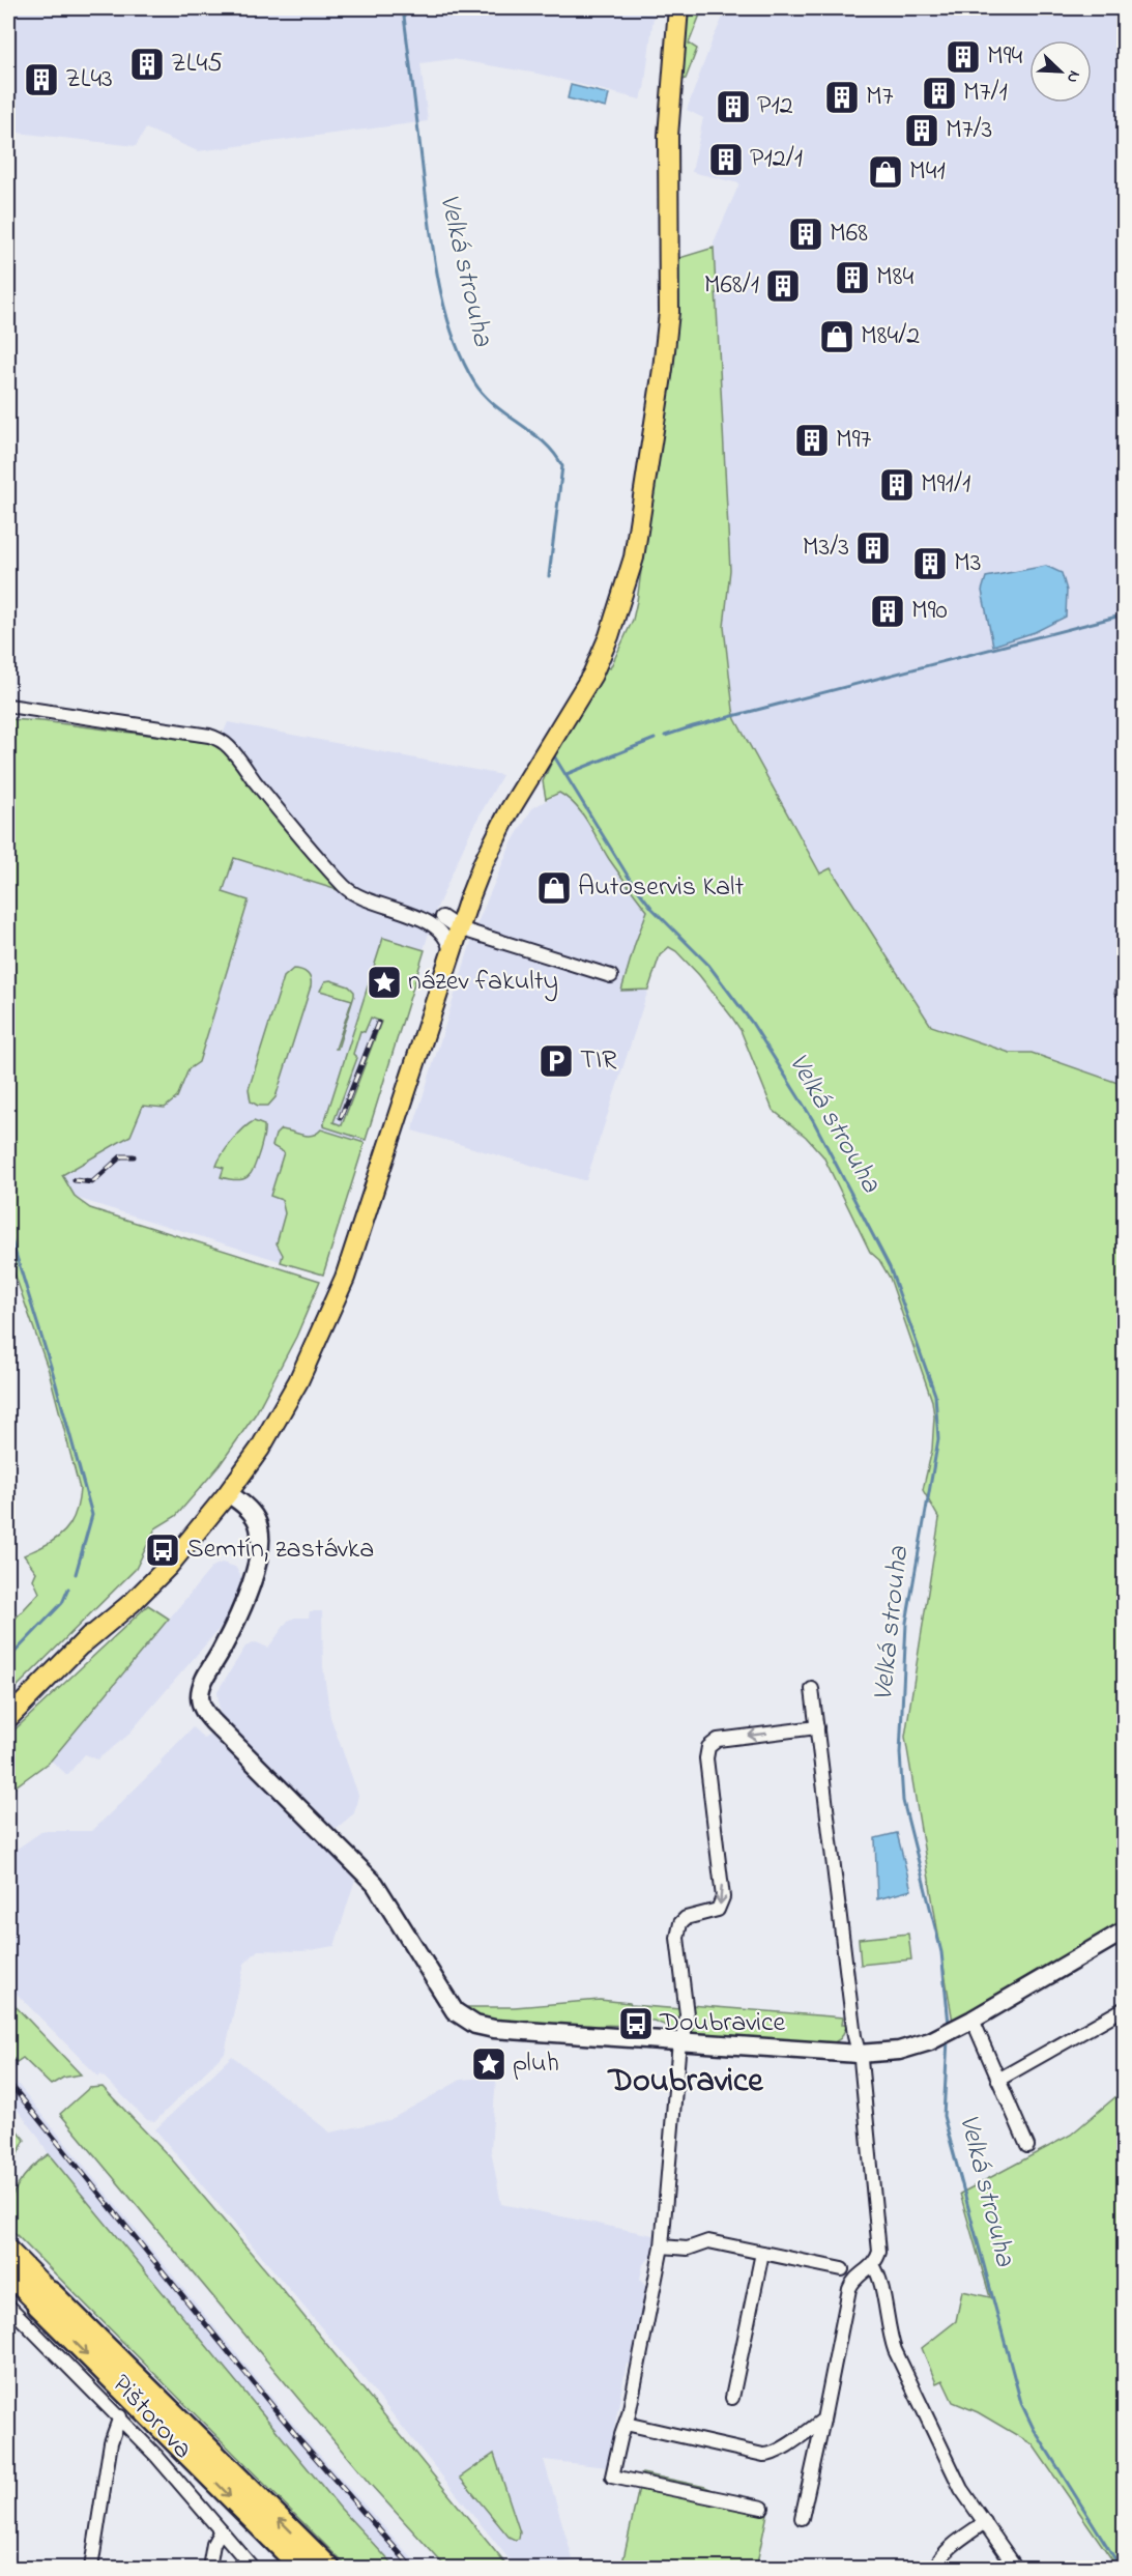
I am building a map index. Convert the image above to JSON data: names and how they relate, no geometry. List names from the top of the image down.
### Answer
{
  "streets": {
    "street": ["Pištorova"]
  },
  "districts": ["Doubravice"],
  "water": ["Velká strouha"],
  "places": {
    "building": [
      "M94",
      "ZL45",
      "ZL43",
      "M7/1",
      "M7",
      "P12",
      "M7/3",
      "P12/1",
      "M68",
      "M84",
      "M68/1",
      "M97",
      "M91/1",
      "M3/3",
      "M3",
      "M90"
    ],
    "shop": ["M41", "M84/2", "Autoservis Kalt"],
    "place": ["název fakulty", "pluh"],
    "parking": ["TIR"],
    "bus stop": ["Semtín, zastávka", "Doubravice"]
  },
  "north": "bottom right"
}
